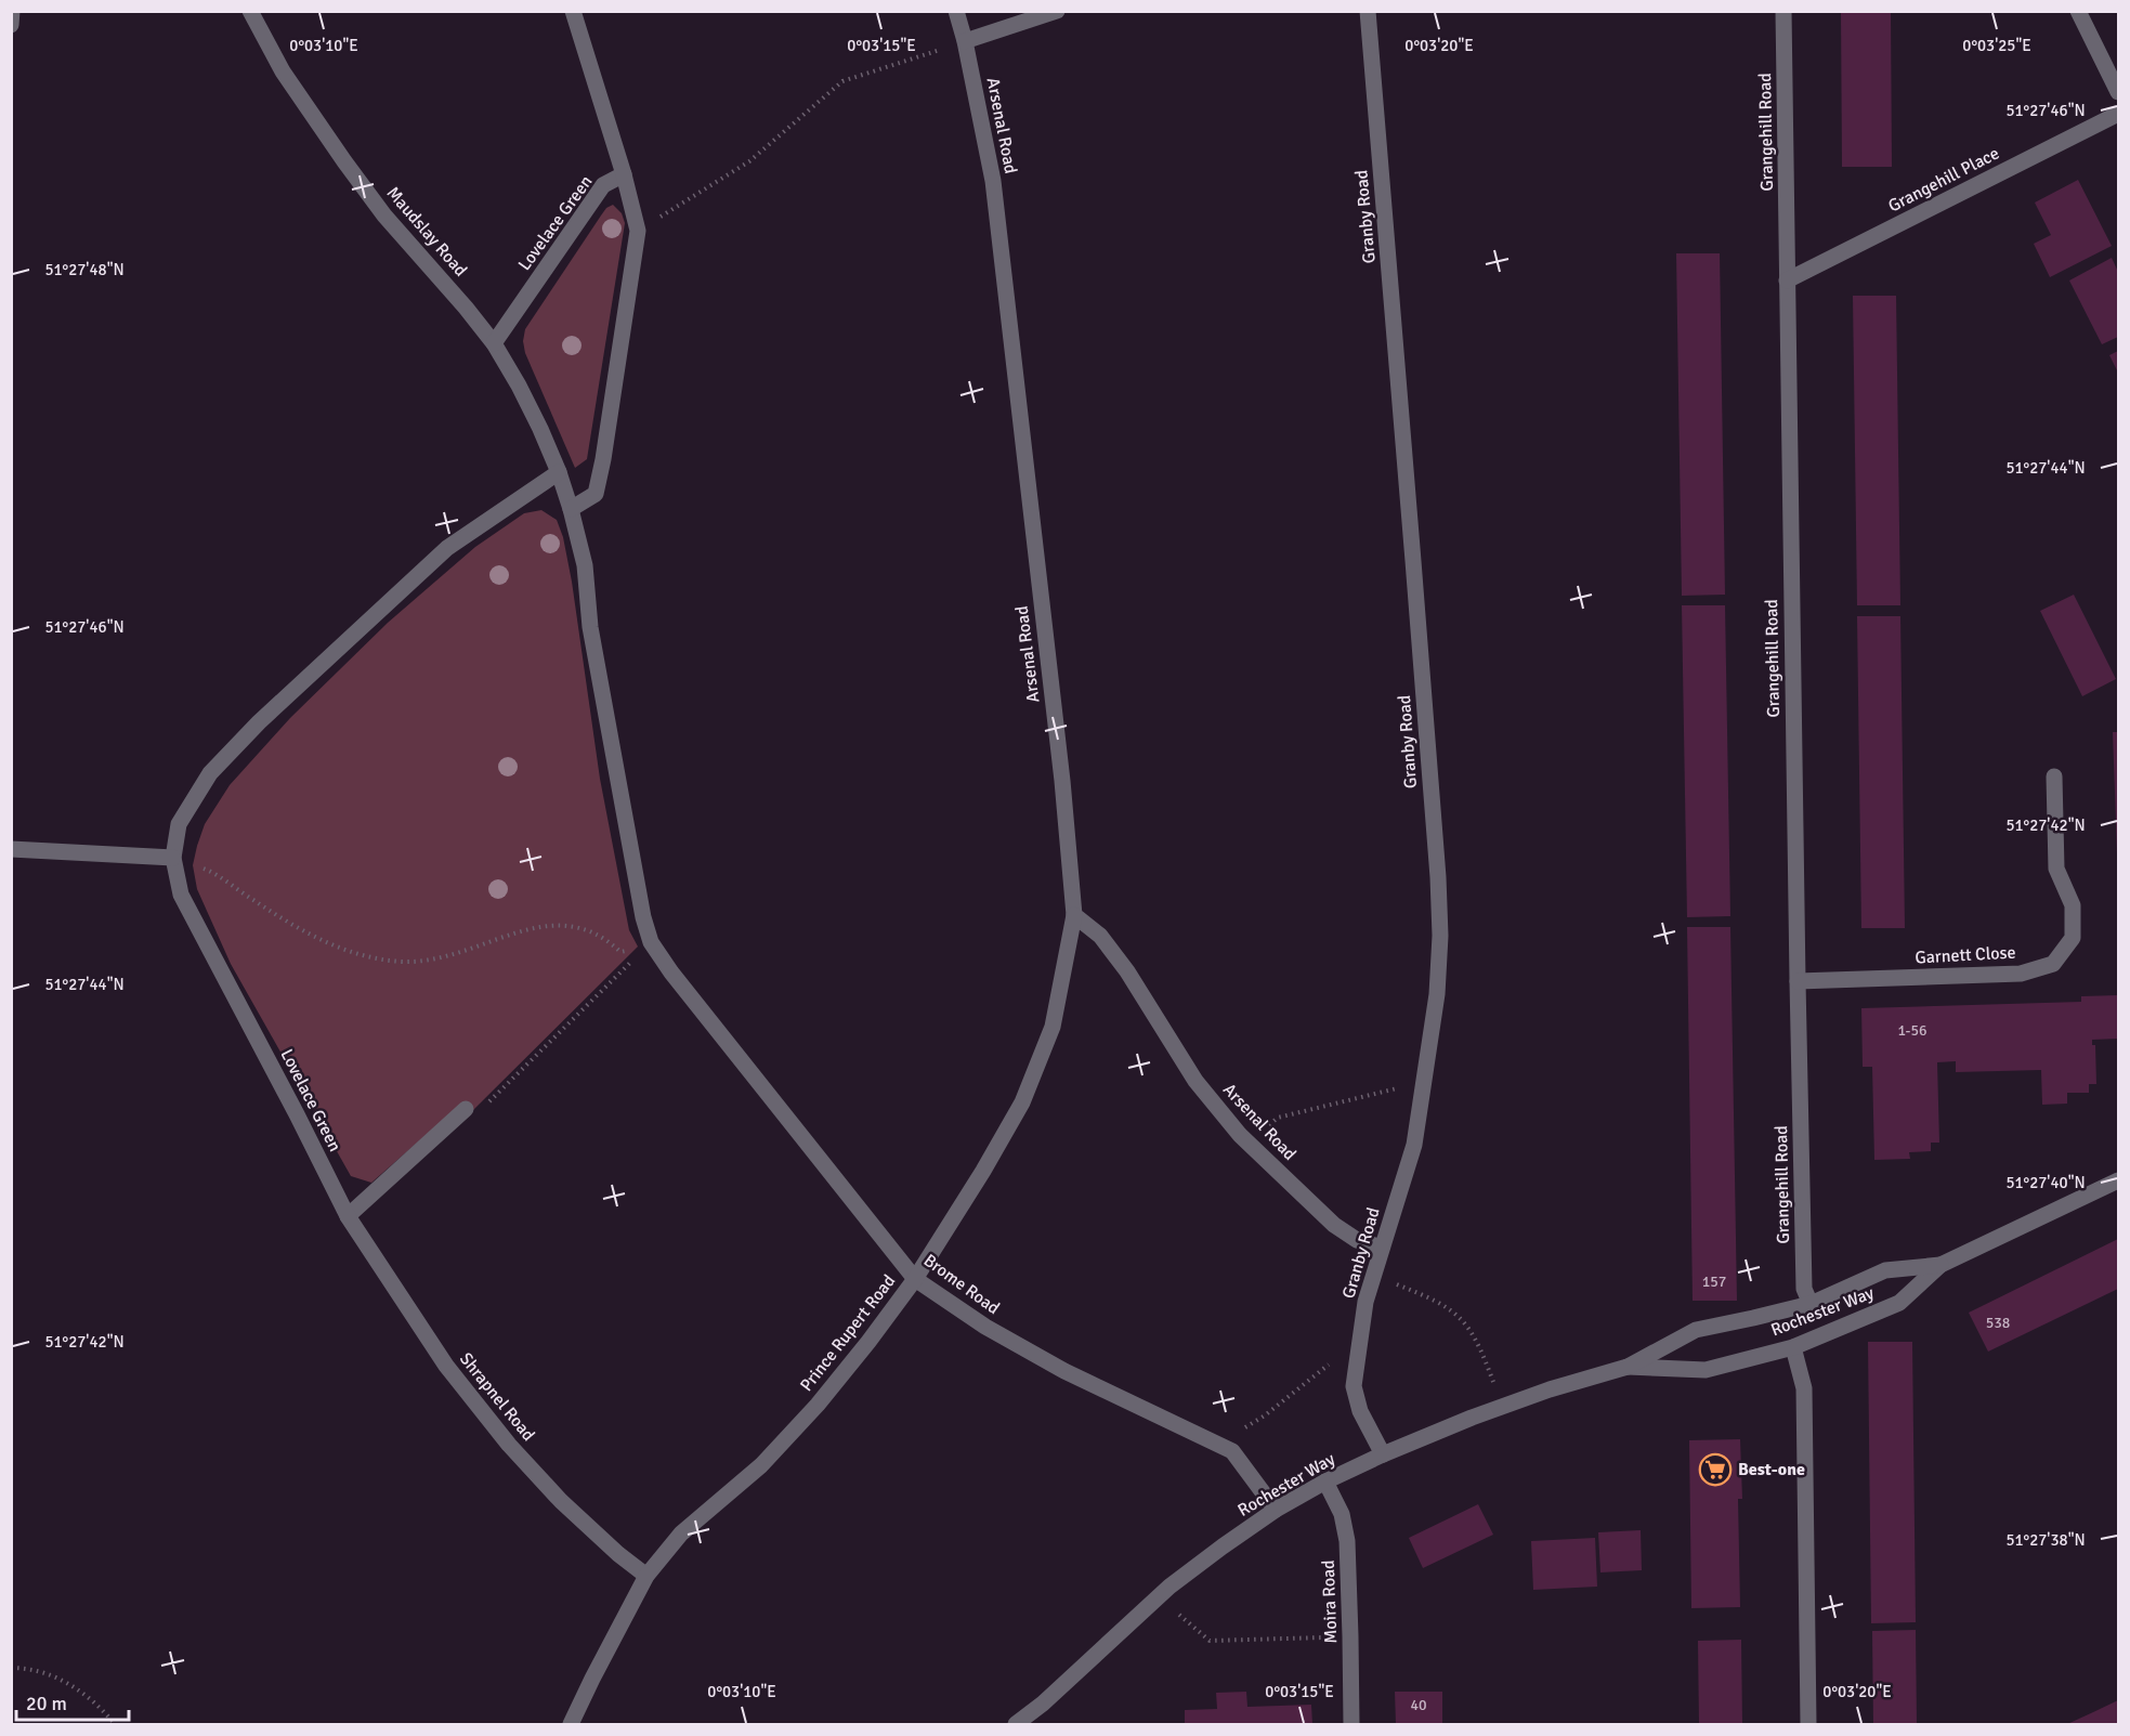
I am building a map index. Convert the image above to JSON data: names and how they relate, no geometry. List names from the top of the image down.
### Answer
{
  "streets": {
    "street": [
      "Arsenal Road",
      "Grangehill Road",
      "Grangehill Place",
      "Granby Road",
      "Lovelace Green",
      "Maudslay Road",
      "Garnett Close",
      "Brome Road",
      "Rochester Way",
      "Prince Rupert Road",
      "Shrapnel Road",
      "Moira Road"
    ]
  },
  "crossings": [
    ["Arsenal Road", "Granby Road"],
    ["Arsenal Road", "Prince Rupert Road"],
    ["Grangehill Road", "Grangehill Place"],
    ["Grangehill Road", "Garnett Close"],
    ["Grangehill Road", "Rochester Way"],
    ["Granby Road", "Rochester Way"],
    ["Lovelace Green", "Maudslay Road"],
    ["Lovelace Green", "Shrapnel Road"],
    ["Brome Road", "Rochester Way"],
    ["Brome Road", "Prince Rupert Road"],
    ["Rochester Way", "Moira Road"],
    ["Prince Rupert Road", "Shrapnel Road"]
  ],
  "places": {
    "supermarket": ["Best-one"]
  },
  "house_numbers": [
    "1-56",
    "157",
    "538",
    "40"
  ],
  "scale_bar": "20 m",
  "coordinates": [
    "0°03'10\"E",
    "0°03'15\"E",
    "0°03'20\"E",
    "0°03'25\"E",
    "51°27'46\"N",
    "51°27'48\"N",
    "51°27'44\"N",
    "51°27'42\"N",
    "51°27'40\"N",
    "51°27'38\"N"
  ]
}
